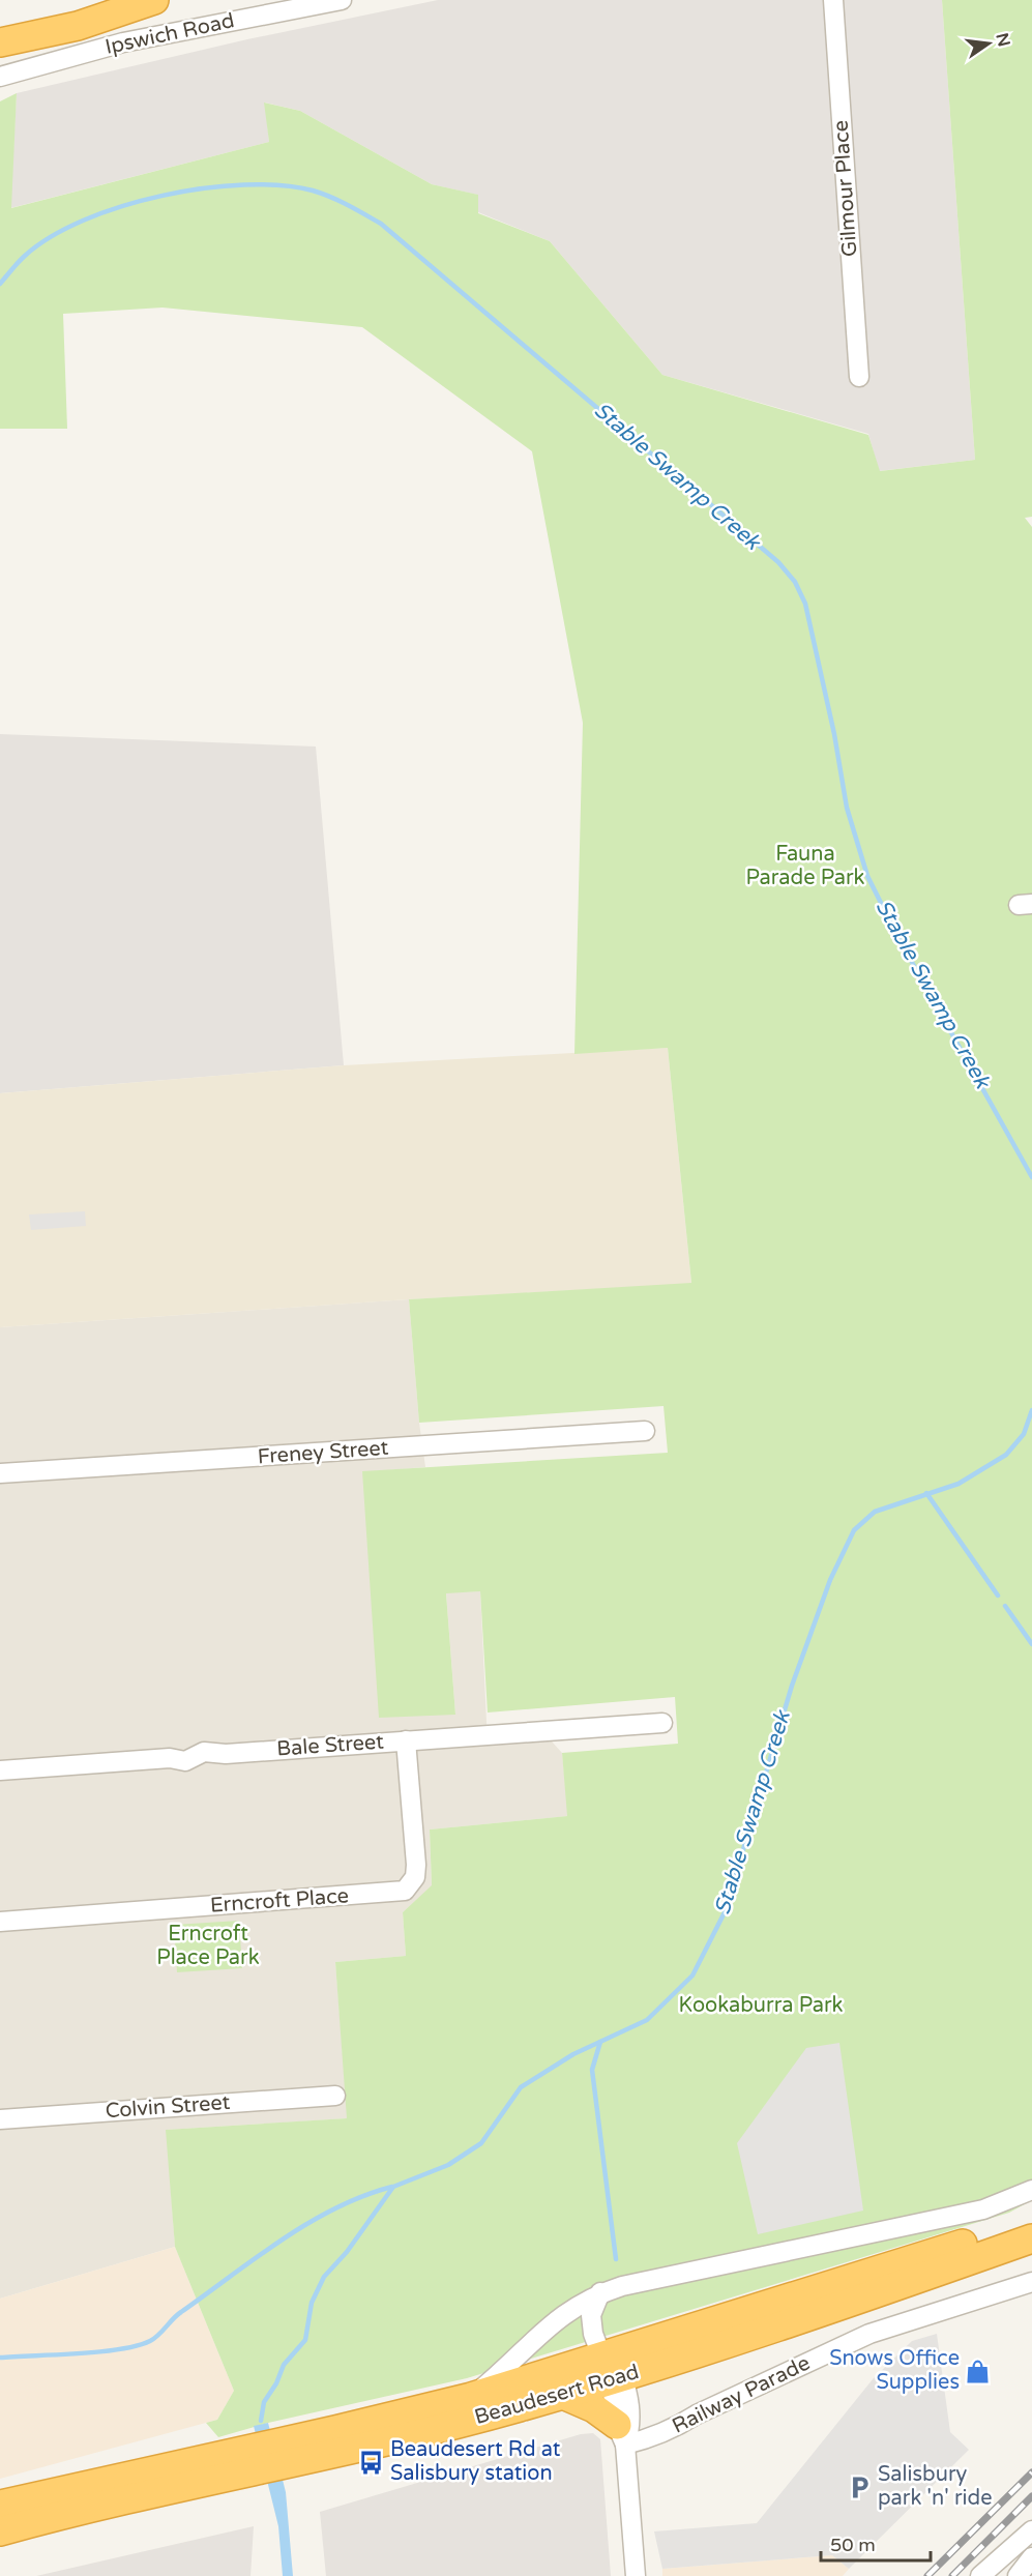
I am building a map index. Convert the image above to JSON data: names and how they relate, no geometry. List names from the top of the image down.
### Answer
{
  "streets": {
    "highway": ["Beaudesert Road"],
    "street": [
      "Ipswich Road",
      "Gilmour Place",
      "Freney Street",
      "Bale Street",
      "Erncroft Place",
      "Colvin Street",
      "Railway Parade"
    ]
  },
  "crossings": [
    ["Bale Street", "Erncroft Place"]
  ],
  "water": ["Stable Swamp Creek"],
  "parks": ["Fauna Parade Park", "Erncroft Place Park", "Kookaburra Park"],
  "places": {
    "shop": ["Snows Office Supplies"],
    "bus stop": ["Beaudesert Rd at Salisbury station"],
    "parking": ["Salisbury park 'n' ride"]
  },
  "scale_bar": "50 m",
  "north": "right"
}
